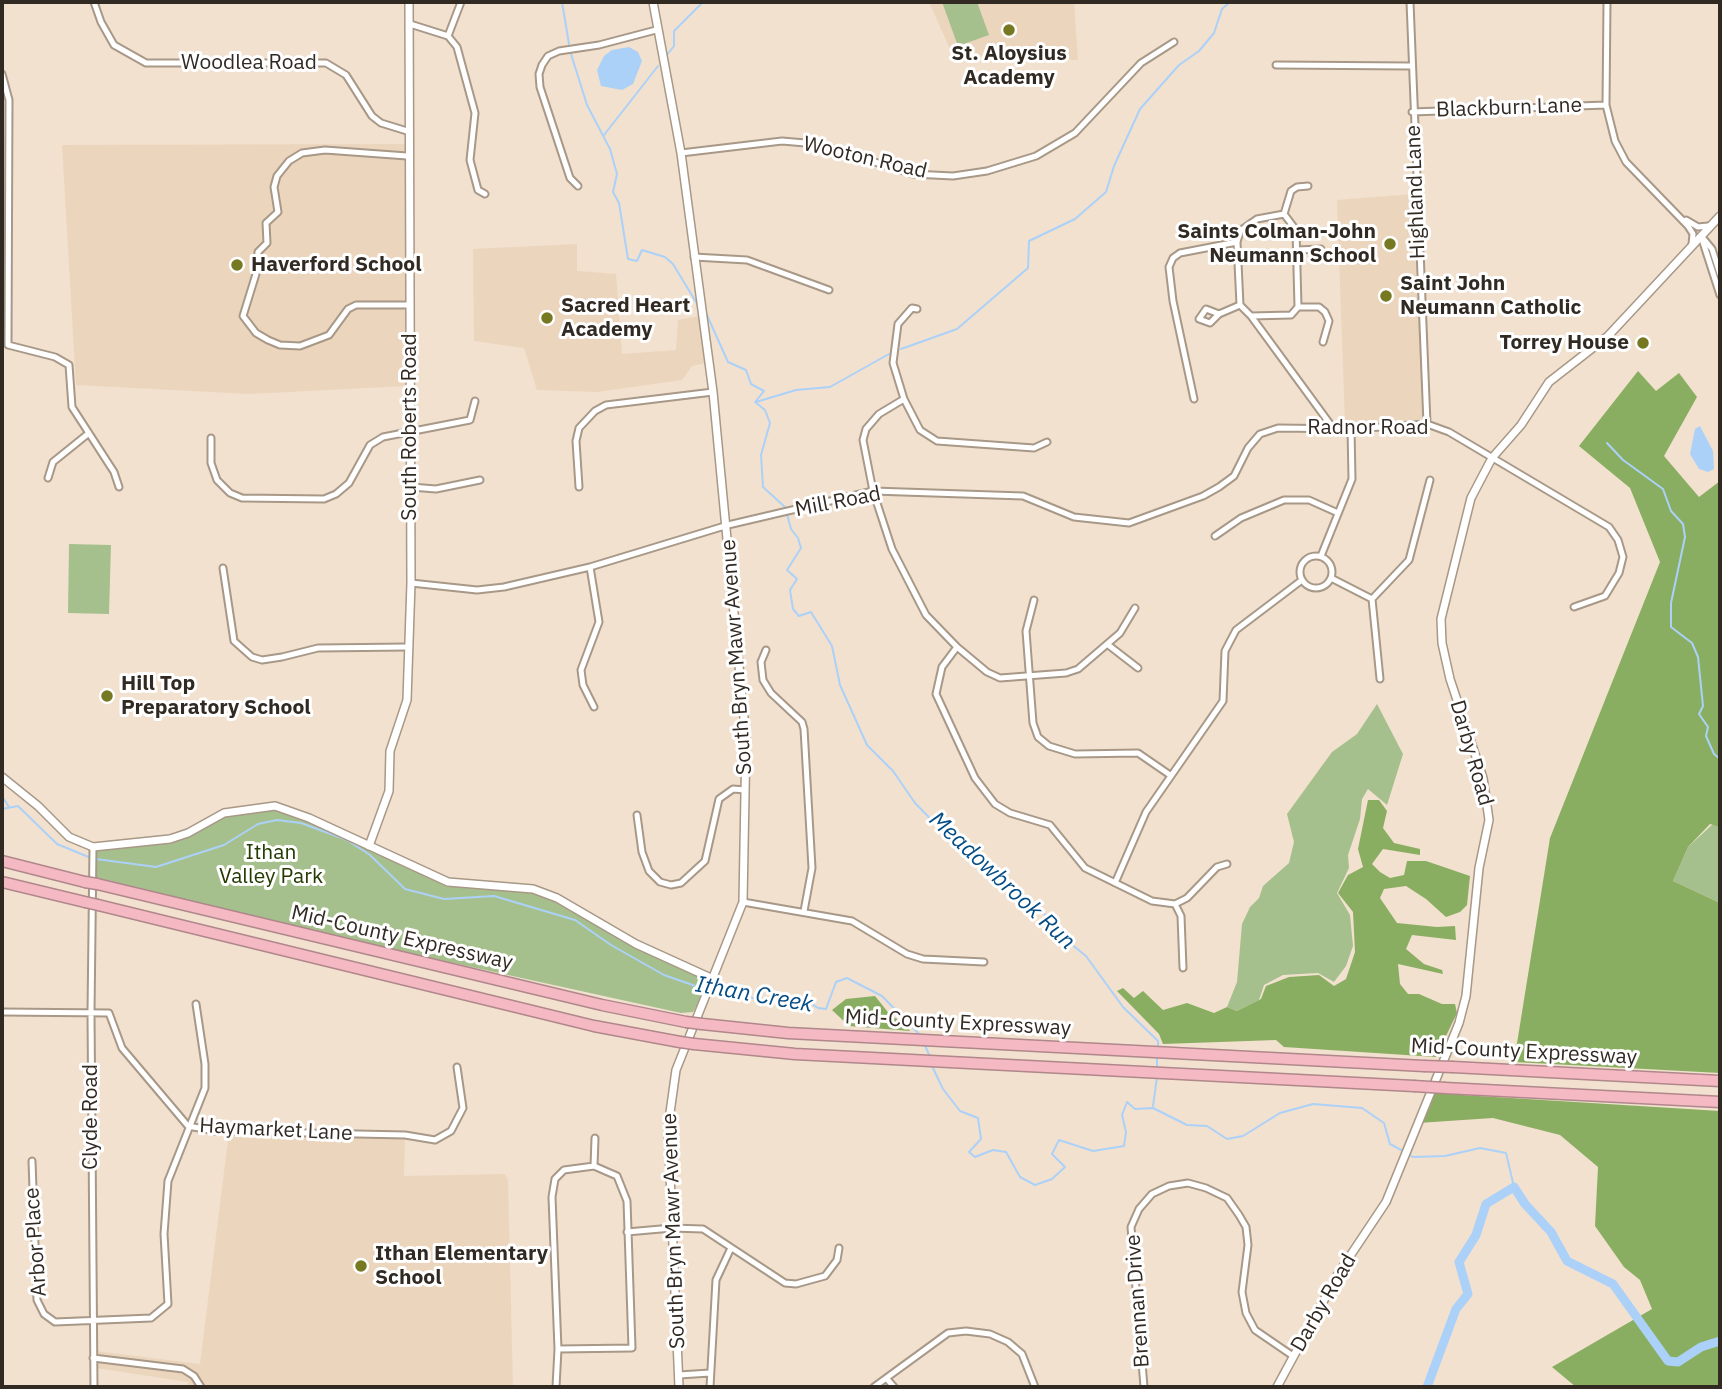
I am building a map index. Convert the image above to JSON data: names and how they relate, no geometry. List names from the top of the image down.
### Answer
{
  "streets": {
    "highway": ["Mid-County Expressway"],
    "main road": ["South Roberts Road", "South Bryn Mawr Avenue", "Darby Road"],
    "street": [
      "Woodlea Road",
      "Blackburn Lane",
      "Wooton Road",
      "Highland Lane",
      "Radnor Road",
      "Mill Road",
      "Clyde Road",
      "Haymarket Lane",
      "Arbor Place",
      "Brennan Drive"
    ]
  },
  "crossings": [
    ["Woodlea Road", "South Roberts Road"],
    ["Blackburn Lane", "Highland Lane"],
    ["Wooton Road", "South Bryn Mawr Avenue"],
    ["Highland Lane", "Radnor Road"],
    ["South Roberts Road", "Mill Road"],
    ["Radnor Road", "Mill Road"],
    ["Radnor Road", "Darby Road"],
    ["Mill Road", "South Bryn Mawr Avenue"],
    ["Darby Road", "Brennan Drive"],
    ["Clyde Road", "Haymarket Lane"],
    ["Clyde Road", "Arbor Place"]
  ],
  "water": ["Meadowbrook Run", "Ithan Creek"],
  "parks": ["Ithan Valley Park"],
  "places": [
    "St. Aloysius Academy",
    "Saints Colman-John Neumann School",
    "Haverford School",
    "Saint John Neumann Catholic",
    "Sacred Heart Academy",
    "Torrey House",
    "Hill Top Preparatory School",
    "Ithan Elementary School"
  ]
}
